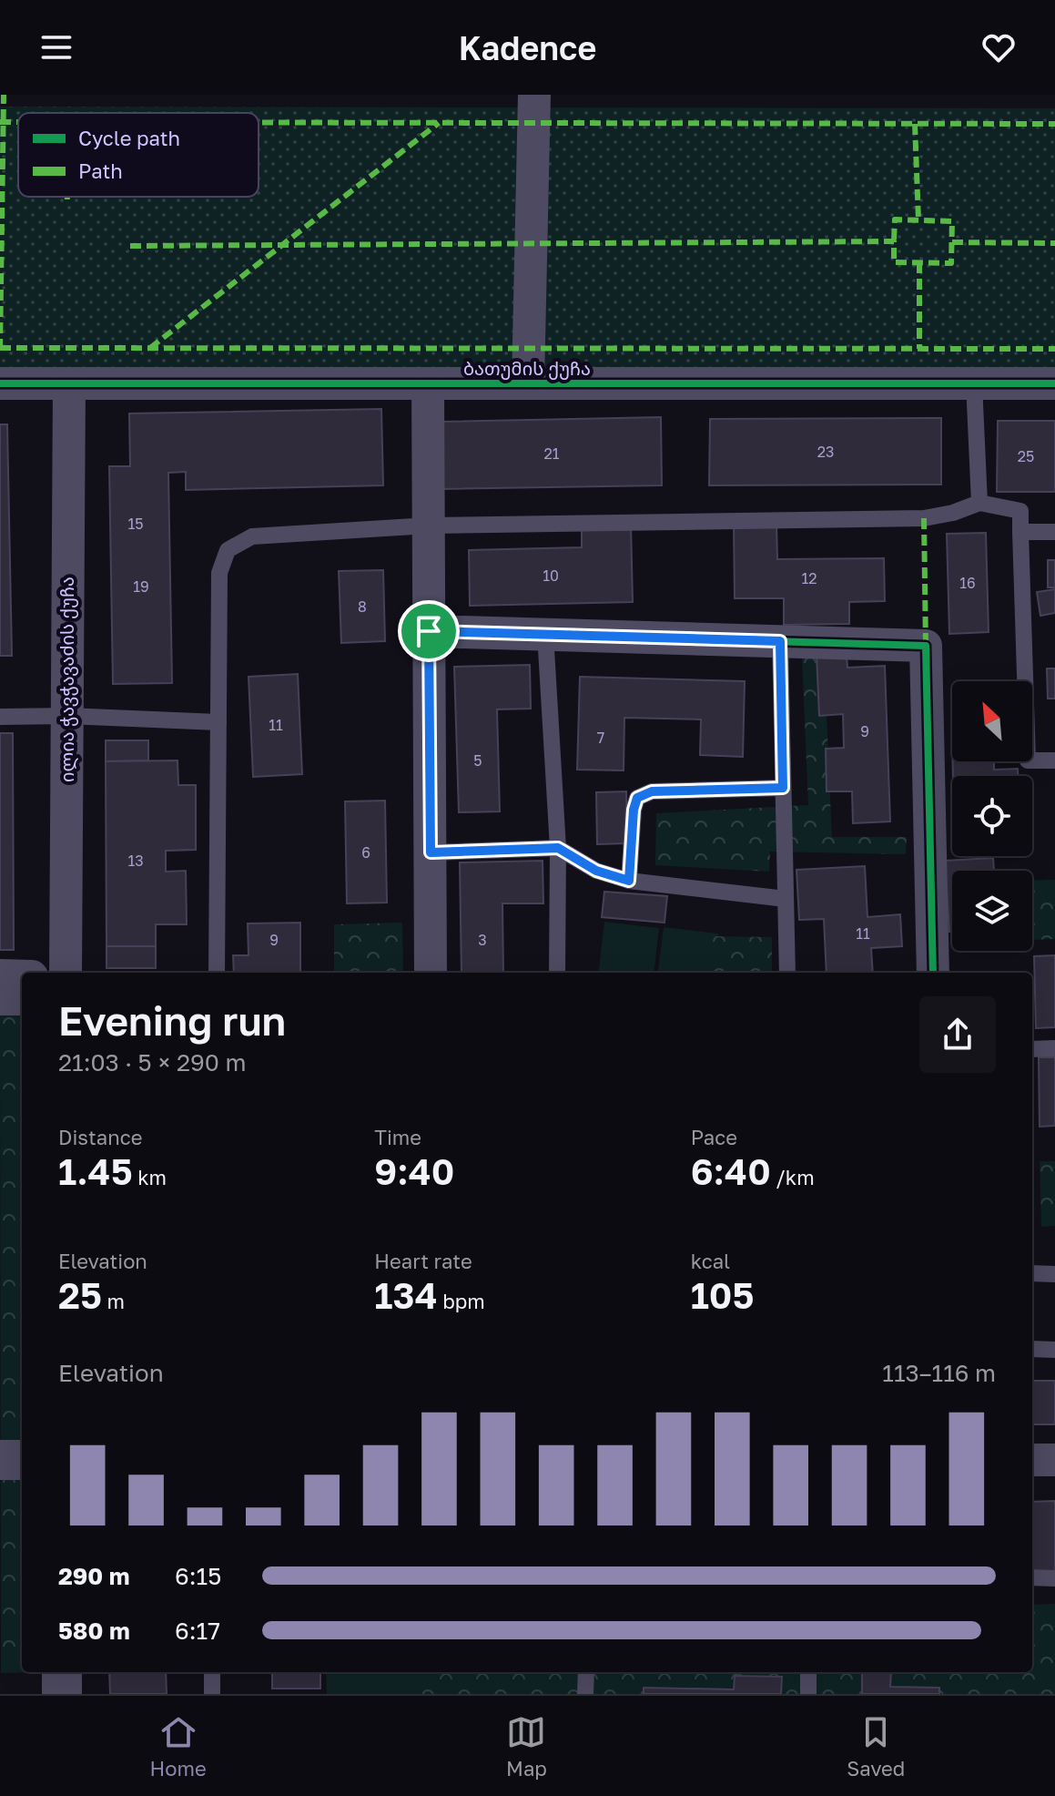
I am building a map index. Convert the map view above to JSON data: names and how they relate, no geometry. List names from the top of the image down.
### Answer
{
  "streets": {
    "street": ["ბათუმის ქუჩა", "ილია ჭავჭავაძის ქუჩა"]
  },
  "crossings": [
    ["ბათუმის ქუჩა", "ილია ჭავჭავაძის ქუჩა"]
  ],
  "house_numbers": [
    "23",
    "21",
    "25",
    "15",
    "10",
    "12",
    "16",
    "19",
    "8",
    "11",
    "9",
    "7",
    "5",
    "6",
    "13",
    "11",
    "9",
    "3"
  ],
  "legend": ["Cycle path", "Path"],
  "north": "top left",
  "page": {
    "header": "Kadence",
    "heading": ["Evening run", "21:03 · 5 × 290 m"],
    "stats": [
      ["Distance", "1.45 km"],
      ["Time", "9:40"],
      ["Pace", "6:40 /km"],
      ["Elevation", "25 m"],
      ["Heart rate", "134 bpm"],
      ["kcal", "105"]
    ],
    "chart": ["Elevation", "113–116 m"],
    "list": [
      {
        "name": "290 m",
        "note": "6:15"
      },
      {
        "name": "580 m",
        "note": "6:17"
      }
    ],
    "tabs": ["Home", "Map", "Saved"]
  }
}
